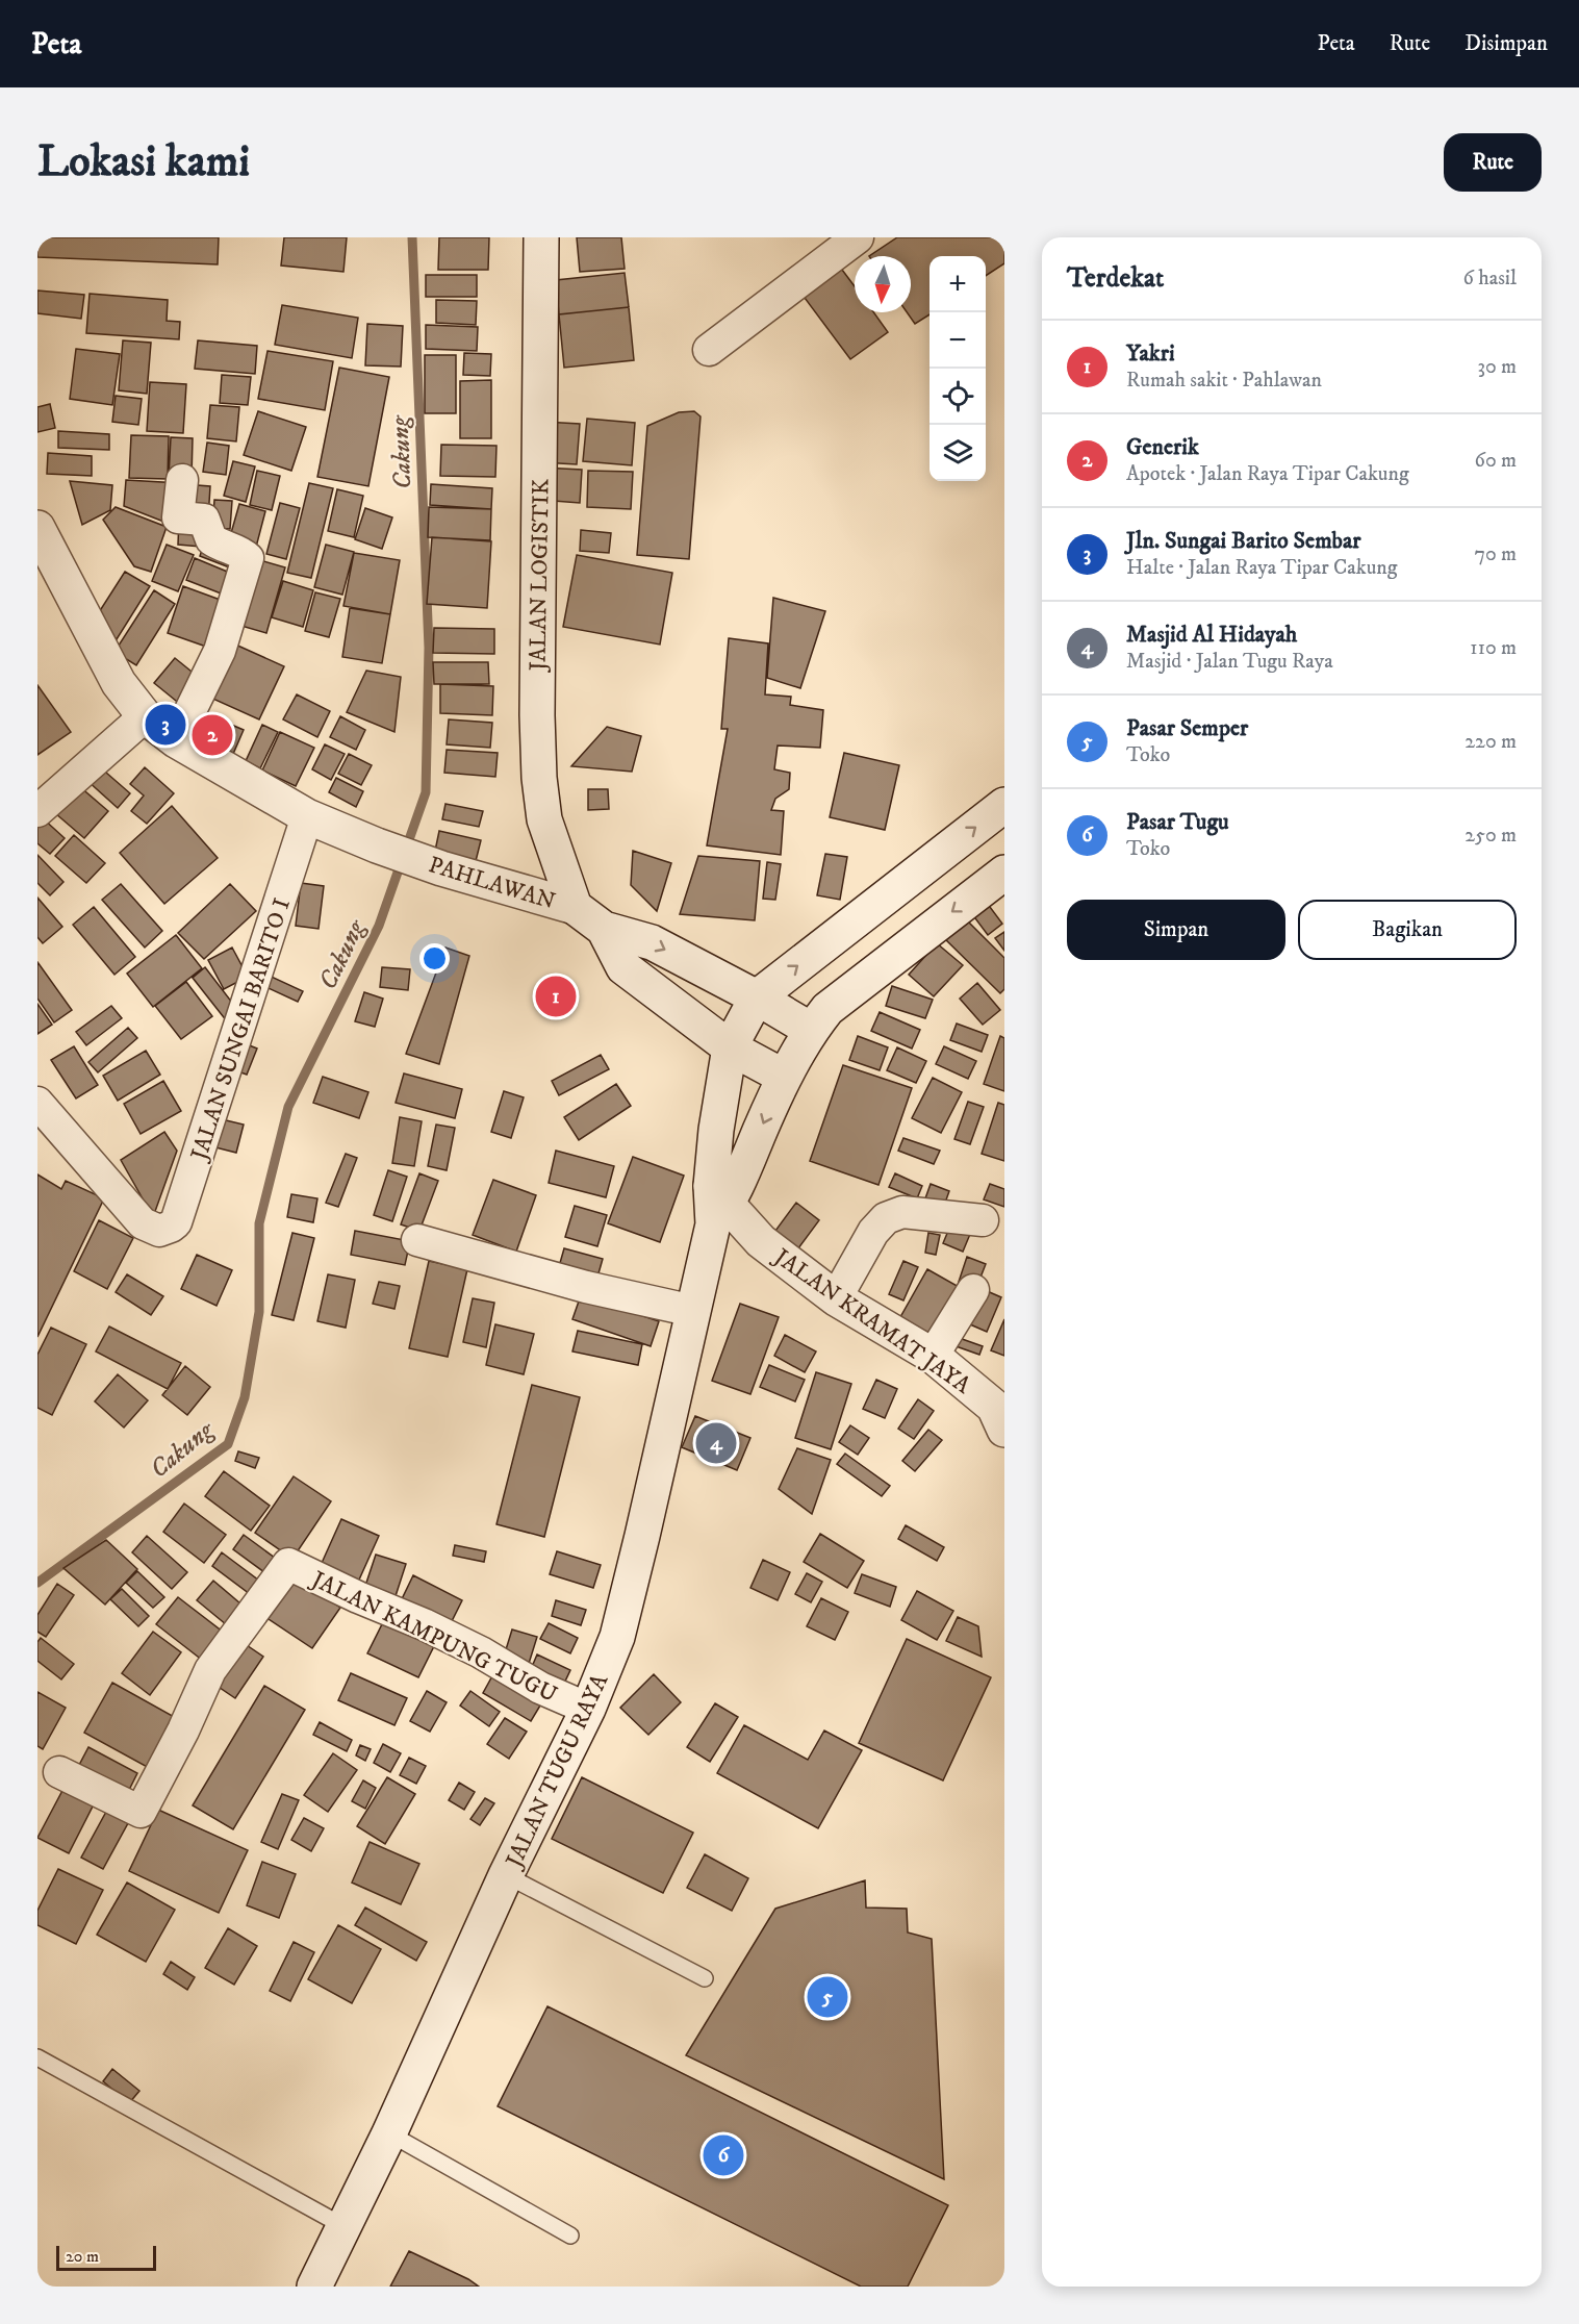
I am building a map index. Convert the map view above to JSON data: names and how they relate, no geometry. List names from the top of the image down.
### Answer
{
  "streets": {
    "main road": [
      "JALAN LOGISTIK",
      "PAHLAWAN",
      "JALAN KRAMAT JAYA",
      "JALAN TUGU RAYA"
    ],
    "street": ["JALAN SUNGAI BARITO I", "JALAN KAMPUNG TUGU"]
  },
  "crossings": [
    ["JALAN LOGISTIK", "PAHLAWAN"],
    ["PAHLAWAN", "JALAN SUNGAI BARITO I"],
    ["JALAN KRAMAT JAYA", "JALAN TUGU RAYA"],
    ["JALAN KAMPUNG TUGU", "JALAN TUGU RAYA"]
  ],
  "water": ["Cakung"],
  "scale_bar": "20 m",
  "north": "bottom",
  "page": {
    "header": "Peta",
    "nav": ["Peta", "Rute", "Disimpan"],
    "buttons": [
      "Rute",
      ["Simpan", "Bagikan"]
    ],
    "title": "Lokasi kami",
    "heading": ["Terdekat", "6 hasil"],
    "map_buttons": ["+", "−"],
    "list": [
      {
        "mark": "1",
        "name": "Yakri",
        "note": "Rumah sakit · Pahlawan",
        "value": "30 m"
      },
      {
        "mark": "2",
        "name": "Generik",
        "note": "Apotek · Jalan Raya Tipar Cakung",
        "value": "60 m"
      },
      {
        "mark": "3",
        "name": "Jln. Sungai Barito Sembar",
        "note": "Halte · Jalan Raya Tipar Cakung",
        "value": "70 m"
      },
      {
        "mark": "4",
        "name": "Masjid Al Hidayah",
        "note": "Masjid · Jalan Tugu Raya",
        "value": "110 m"
      },
      {
        "mark": "5",
        "name": "Pasar Semper",
        "note": "Toko",
        "value": "220 m"
      },
      {
        "mark": "6",
        "name": "Pasar Tugu",
        "note": "Toko",
        "value": "250 m"
      }
    ],
    "pins": [
      "3",
      "2",
      "1",
      "4",
      "5",
      "6"
    ],
    "scale": "20 m"
  }
}
